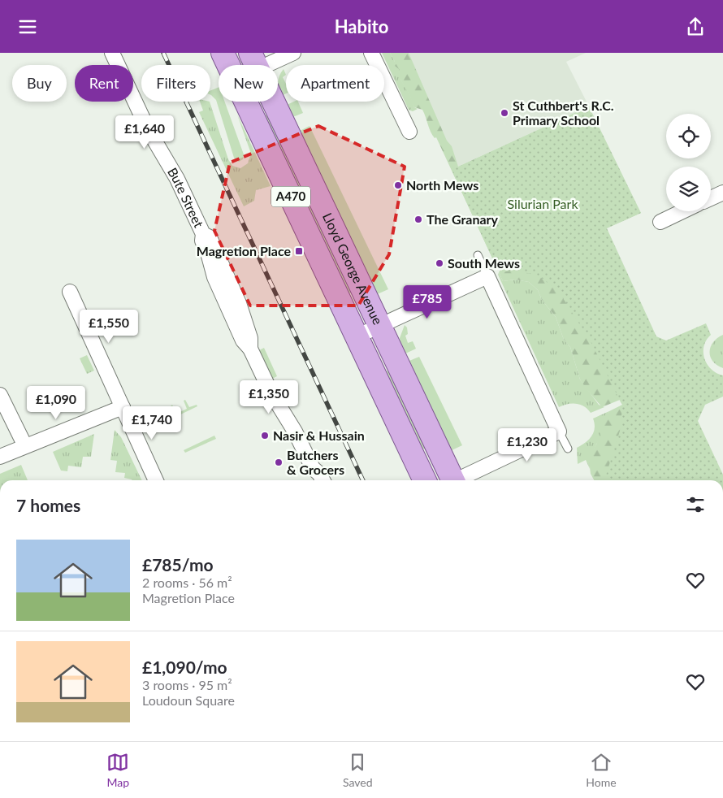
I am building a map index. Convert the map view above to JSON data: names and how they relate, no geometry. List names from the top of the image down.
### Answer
{
  "streets": {
    "main road": ["A470", "Lloyd George Avenue"],
    "street": ["Bute Street"]
  },
  "parks": ["Silurian Park"],
  "places": {
    "other": [
      "St Cuthbert's R.C. Primary School",
      "North Mews",
      "The Granary",
      "South Mews",
      "Nasir & Hussain",
      "Butchers & Grocers"
    ],
    "transit": ["Magretion Place"]
  },
  "page": {
    "header": "Habito",
    "chip": [
      "Buy",
      "Rent",
      "Filters",
      "New",
      "Apartment"
    ],
    "price": [
      "£1,640",
      "£785",
      "£1,550",
      "£1,350",
      "£1,090",
      "£1,740",
      "£1,230"
    ],
    "heading": "7 homes",
    "list": [
      {
        "name": "£785/mo",
        "note": "2 rooms · 56 m² · Magretion Place"
      },
      {
        "name": "£1,090/mo",
        "note": "3 rooms · 95 m² · Loudoun Square"
      }
    ],
    "tabs": ["Map", "Saved", "Home"]
  }
}
